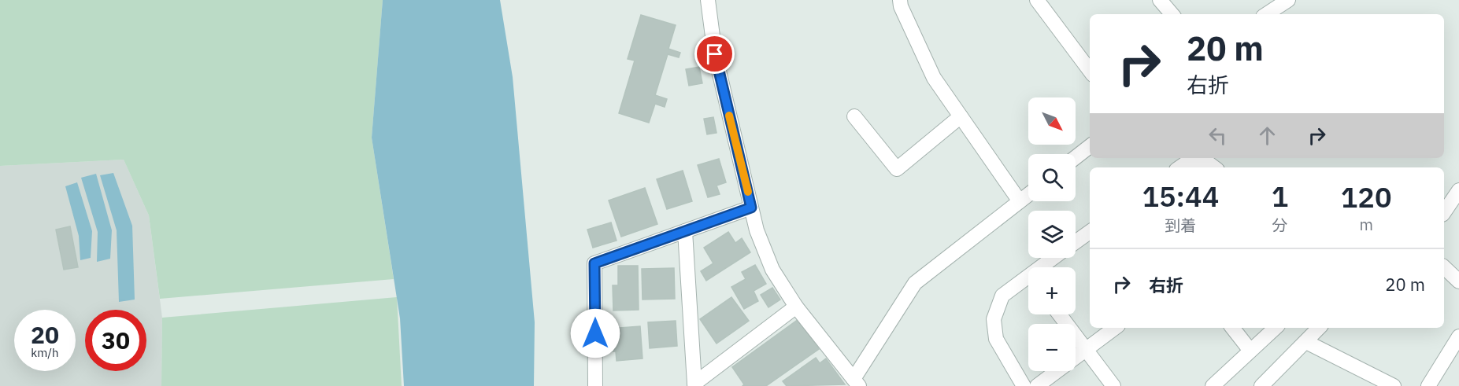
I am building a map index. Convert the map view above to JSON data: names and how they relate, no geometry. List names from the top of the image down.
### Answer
{
  "north": "bottom right",
  "page": {
    "turn": ["20 m", "右折"],
    "map_buttons": ["+", "−"],
    "eta": [
      "15:44",
      "到着",
      "1",
      "分",
      "120",
      "m"
    ],
    "list": [
      {
        "name": "右折",
        "value": "20 m"
      }
    ],
    "speed": "20 km/h",
    "limit": "30"
  }
}
